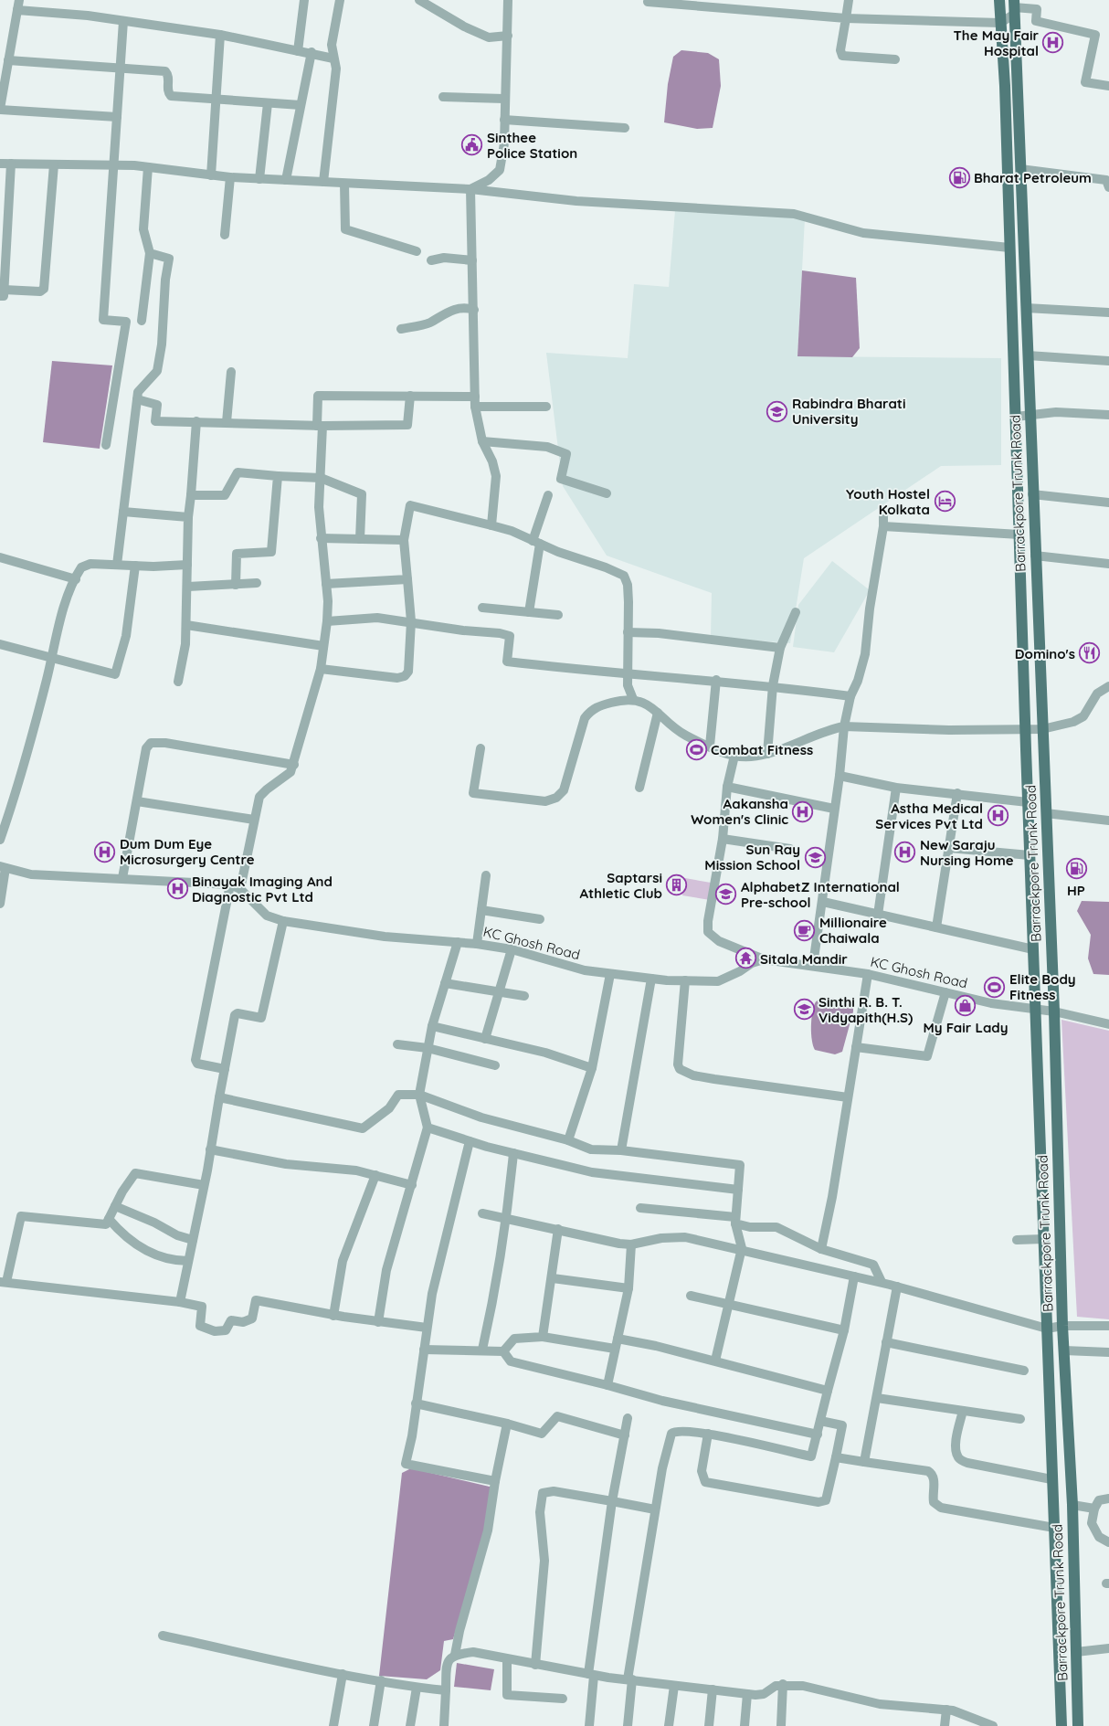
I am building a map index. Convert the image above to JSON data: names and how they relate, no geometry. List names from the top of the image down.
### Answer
{
  "streets": {
    "main road": ["Barrackpore Trunk Road"],
    "street": ["KC Ghosh Road"]
  },
  "crossings": [
    ["Barrackpore Trunk Road", "KC Ghosh Road"]
  ],
  "places": {
    "hospital": [
      "The May Fair Hospital",
      "Aakansha Women's Clinic",
      "Astha Medical Services Pvt Ltd",
      "Dum Dum Eye Microsurgery Centre",
      "New Saraju Nursing Home",
      "Binayak Imaging And Diagnostic Pvt Ltd"
    ],
    "public building": ["Sinthee Police Station"],
    "fuel station": ["Bharat Petroleum", "HP"],
    "school or university": [
      "Rabindra Bharati University",
      "Sun Ray Mission School",
      "AlphabetZ International Pre-school",
      "Sinthi R. B. T. Vidyapith(H.S)"
    ],
    "hotel": ["Youth Hostel Kolkata"],
    "restaurant": ["Domino's"],
    "sports": ["Combat Fitness", "Elite Body Fitness"],
    "building": ["Saptarsi Athletic Club"],
    "cafe": ["Millionaire Chaiwala"],
    "temple": ["Sitala Mandir"],
    "shop": ["My Fair Lady"]
  }
}
